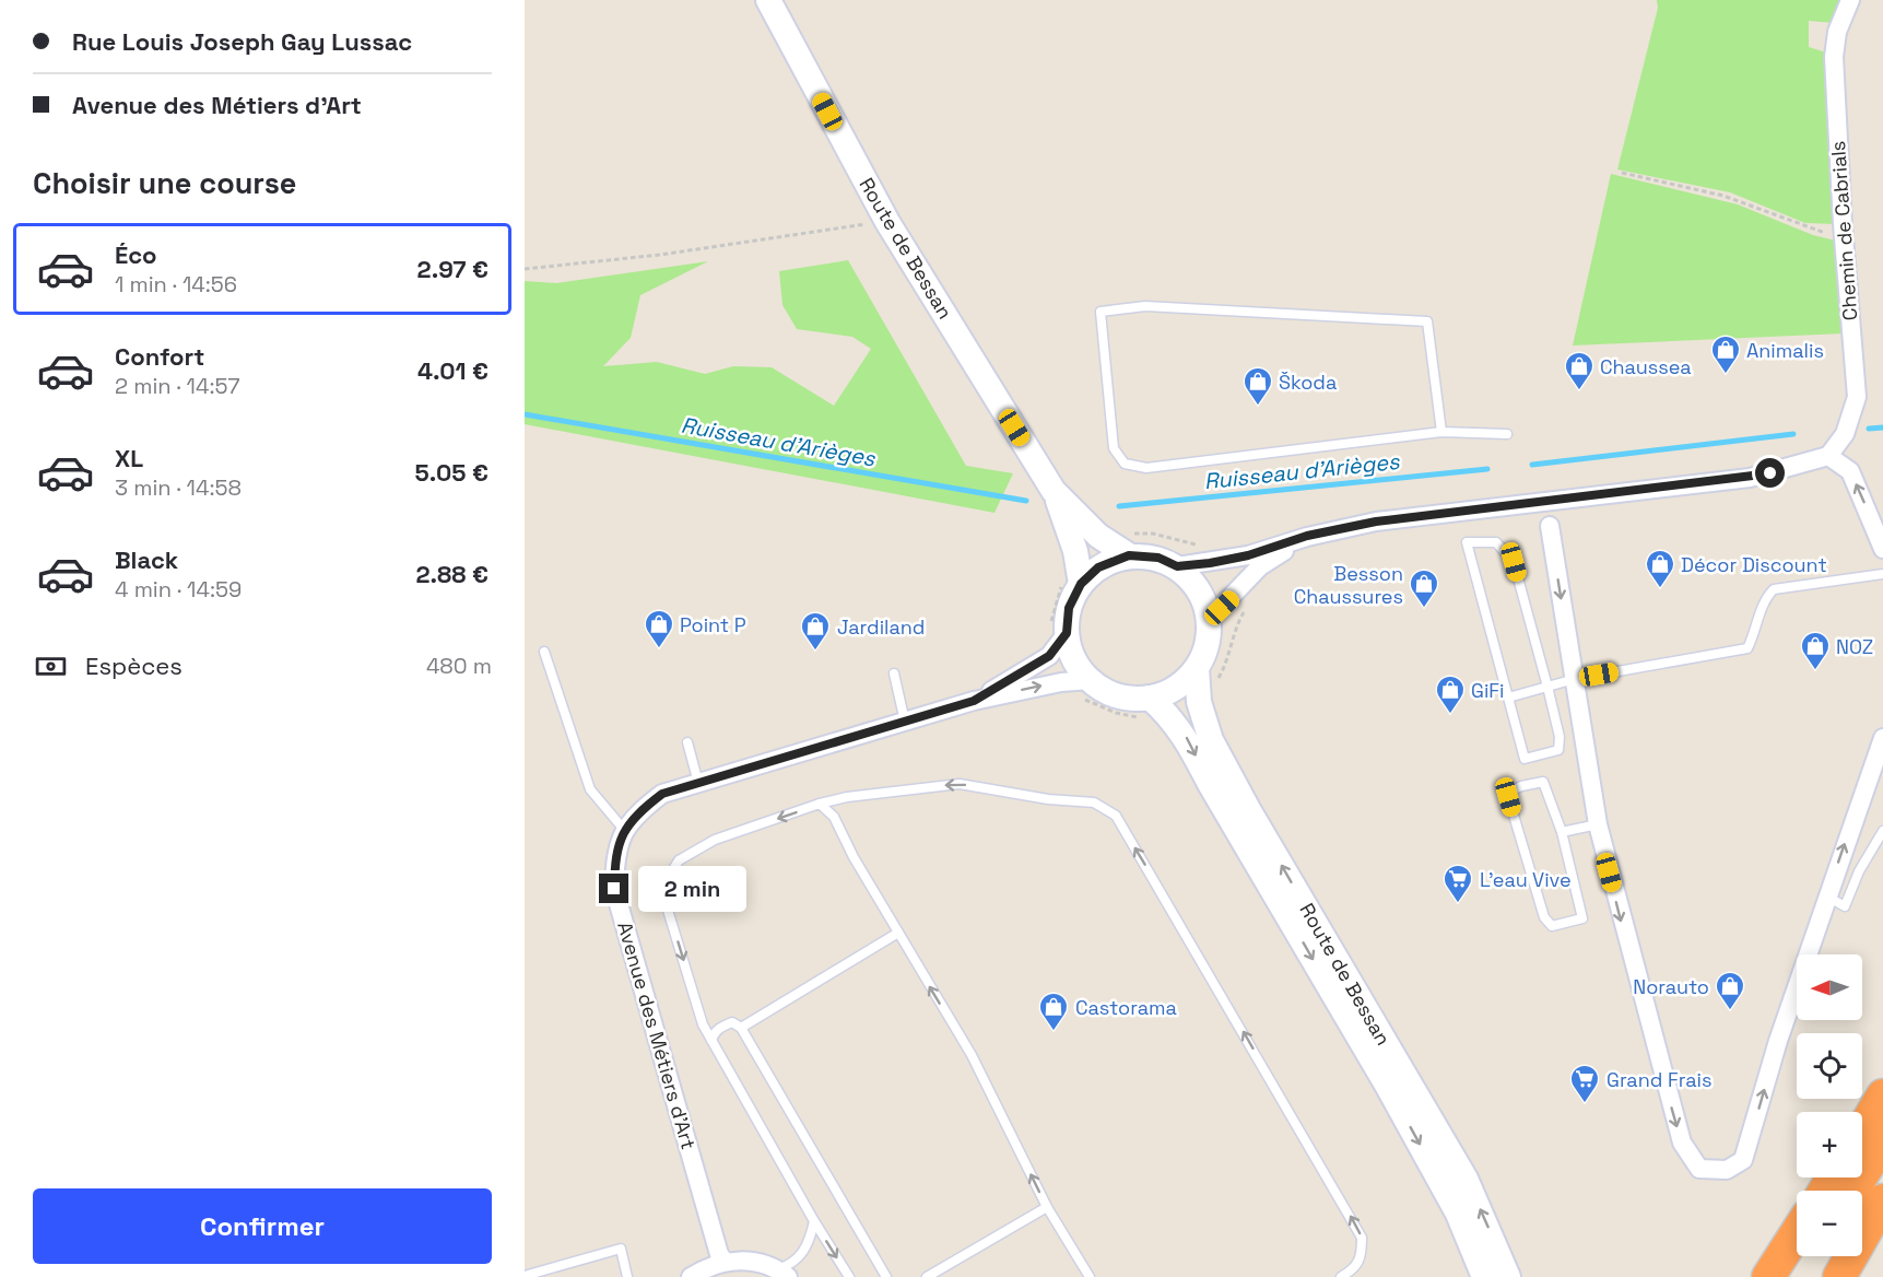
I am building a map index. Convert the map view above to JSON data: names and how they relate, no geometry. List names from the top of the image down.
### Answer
{
  "streets": {
    "street": ["Chemin de Cabrials", "Route de Bessan", "Avenue des Métiers d'Art"]
  },
  "crossings": [
    ["Route de Bessan", "Avenue des Métiers d'Art"]
  ],
  "water": ["Ruisseau d'Arièges"],
  "places": {
    "shop": [
      "Animalis",
      "Chaussea",
      "Škoda",
      "Décor Discount",
      "Besson Chaussures",
      "Point P",
      "Jardiland",
      "NOZ",
      "GiFi",
      "Norauto",
      "Castorama"
    ],
    "supermarket": ["L'eau Vive", "Grand Frais"]
  },
  "north": "left",
  "page": {
    "banner": ["Rue Louis Joseph Gay Lussac", "Avenue des Métiers d'Art"],
    "heading": "Choisir une course",
    "list": [
      {
        "name": "Éco",
        "note": "1 min · 14:56",
        "value": "2.97 €"
      },
      {
        "name": "Confort",
        "note": "2 min · 14:57",
        "value": "4.01 €"
      },
      {
        "name": "XL",
        "note": "3 min · 14:58",
        "value": "5.05 €"
      },
      {
        "name": "Black",
        "note": "4 min · 14:59",
        "value": "2.88 €"
      }
    ],
    "pay": ["Espèces", "480 m"],
    "bubble": "2 min",
    "map_buttons": ["+", "−"],
    "buttons": "Confirmer"
  }
}
